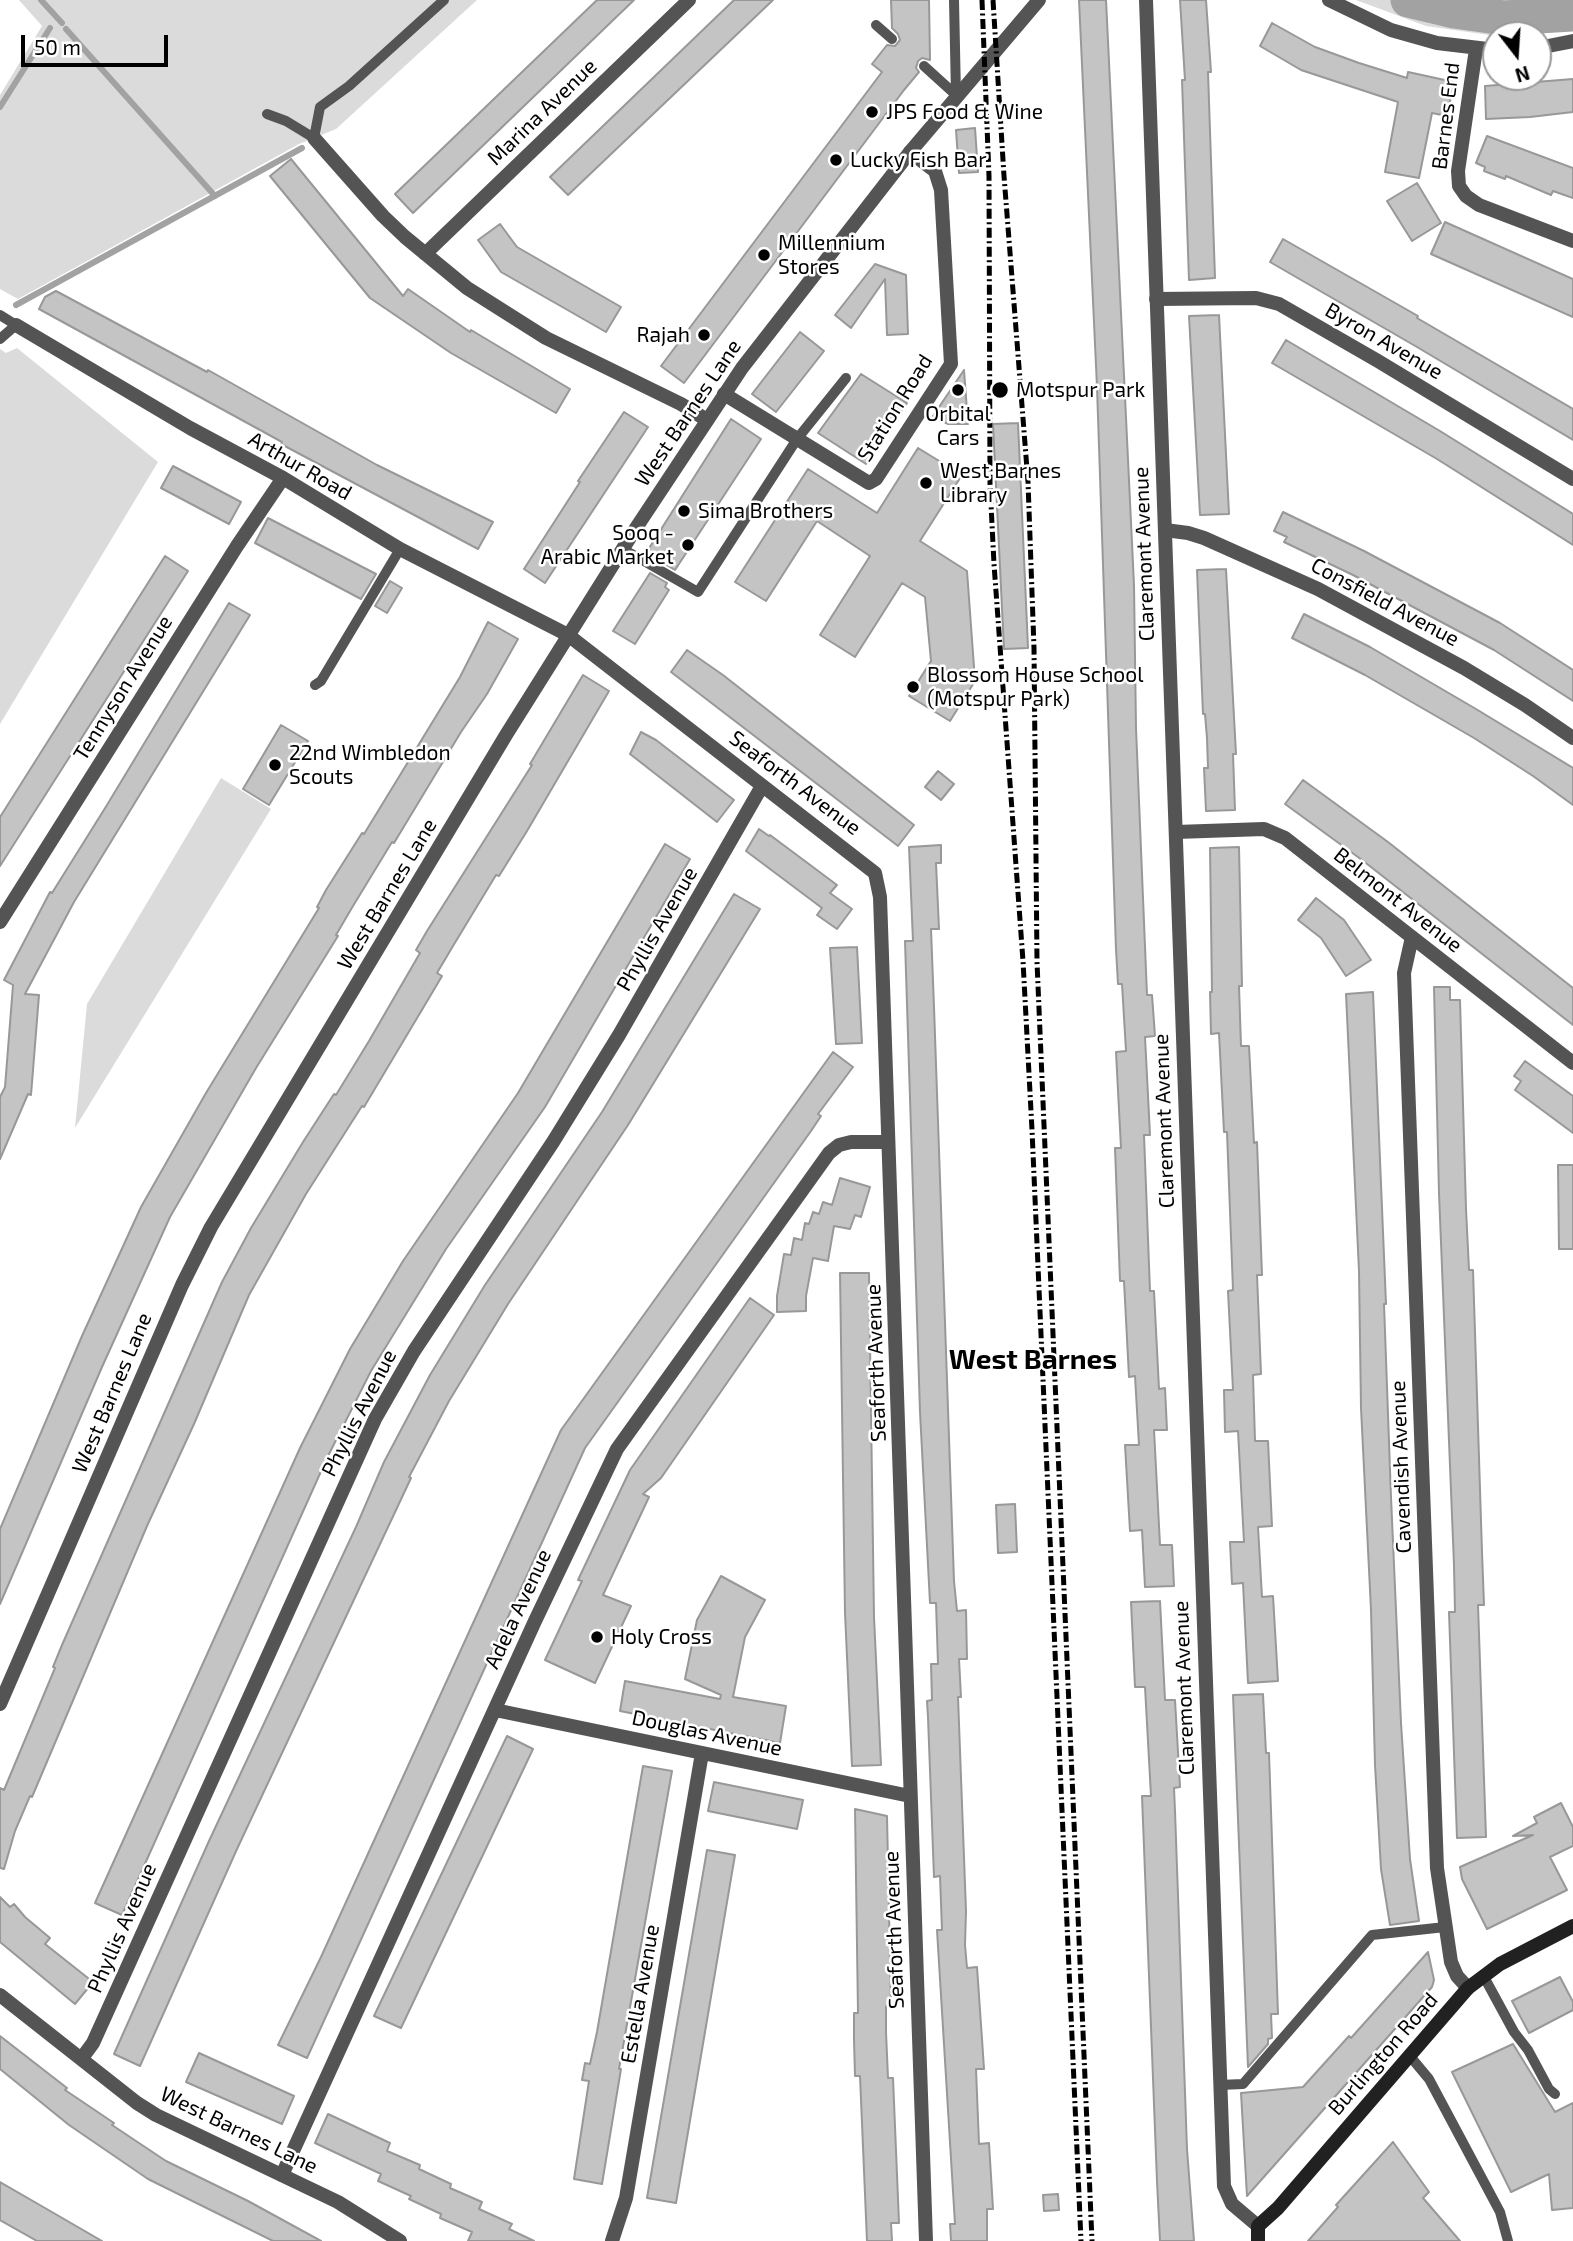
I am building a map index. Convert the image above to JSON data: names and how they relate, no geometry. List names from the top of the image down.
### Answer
{
  "streets": {
    "main road": ["Burlington Road"],
    "street": [
      "Marina Avenue",
      "Barnes End",
      "Byron Avenue",
      "Station Road",
      "West Barnes Lane",
      "Arthur Road",
      "Claremont Avenue",
      "Consfield Avenue",
      "Tennyson Avenue",
      "Seaforth Avenue",
      "Belmont Avenue",
      "Phyllis Avenue",
      "Cavendish Avenue",
      "Adela Avenue",
      "Douglas Avenue",
      "Estella Avenue"
    ]
  },
  "crossings": [
    ["Byron Avenue", "Claremont Avenue"],
    ["Station Road", "West Barnes Lane"],
    ["West Barnes Lane", "Arthur Road"],
    ["West Barnes Lane", "Seaforth Avenue"],
    ["West Barnes Lane", "Phyllis Avenue"],
    ["West Barnes Lane", "Adela Avenue"],
    ["Arthur Road", "Tennyson Avenue"],
    ["Arthur Road", "Seaforth Avenue"],
    ["Claremont Avenue", "Consfield Avenue"],
    ["Claremont Avenue", "Belmont Avenue"],
    ["Claremont Avenue", "Burlington Road"],
    ["Seaforth Avenue", "Phyllis Avenue"],
    ["Seaforth Avenue", "Adela Avenue"],
    ["Seaforth Avenue", "Douglas Avenue"],
    ["Belmont Avenue", "Cavendish Avenue"],
    ["Cavendish Avenue", "Burlington Road"],
    ["Adela Avenue", "Douglas Avenue"],
    ["Douglas Avenue", "Estella Avenue"]
  ],
  "districts": ["West Barnes"],
  "places": [
    "JPS Food & Wine",
    "Lucky Fish Bar",
    "Millennium Stores",
    "Rajah",
    "Orbital Cars",
    "Motspur Park",
    "West Barnes Library",
    "Sima Brothers",
    "Sooq - Arabic Market",
    "Blossom House School (Motspur Park)",
    "22nd Wimbledon Scouts",
    "Holy Cross"
  ],
  "scale_bar": "50 m",
  "north": "bottom"
}
